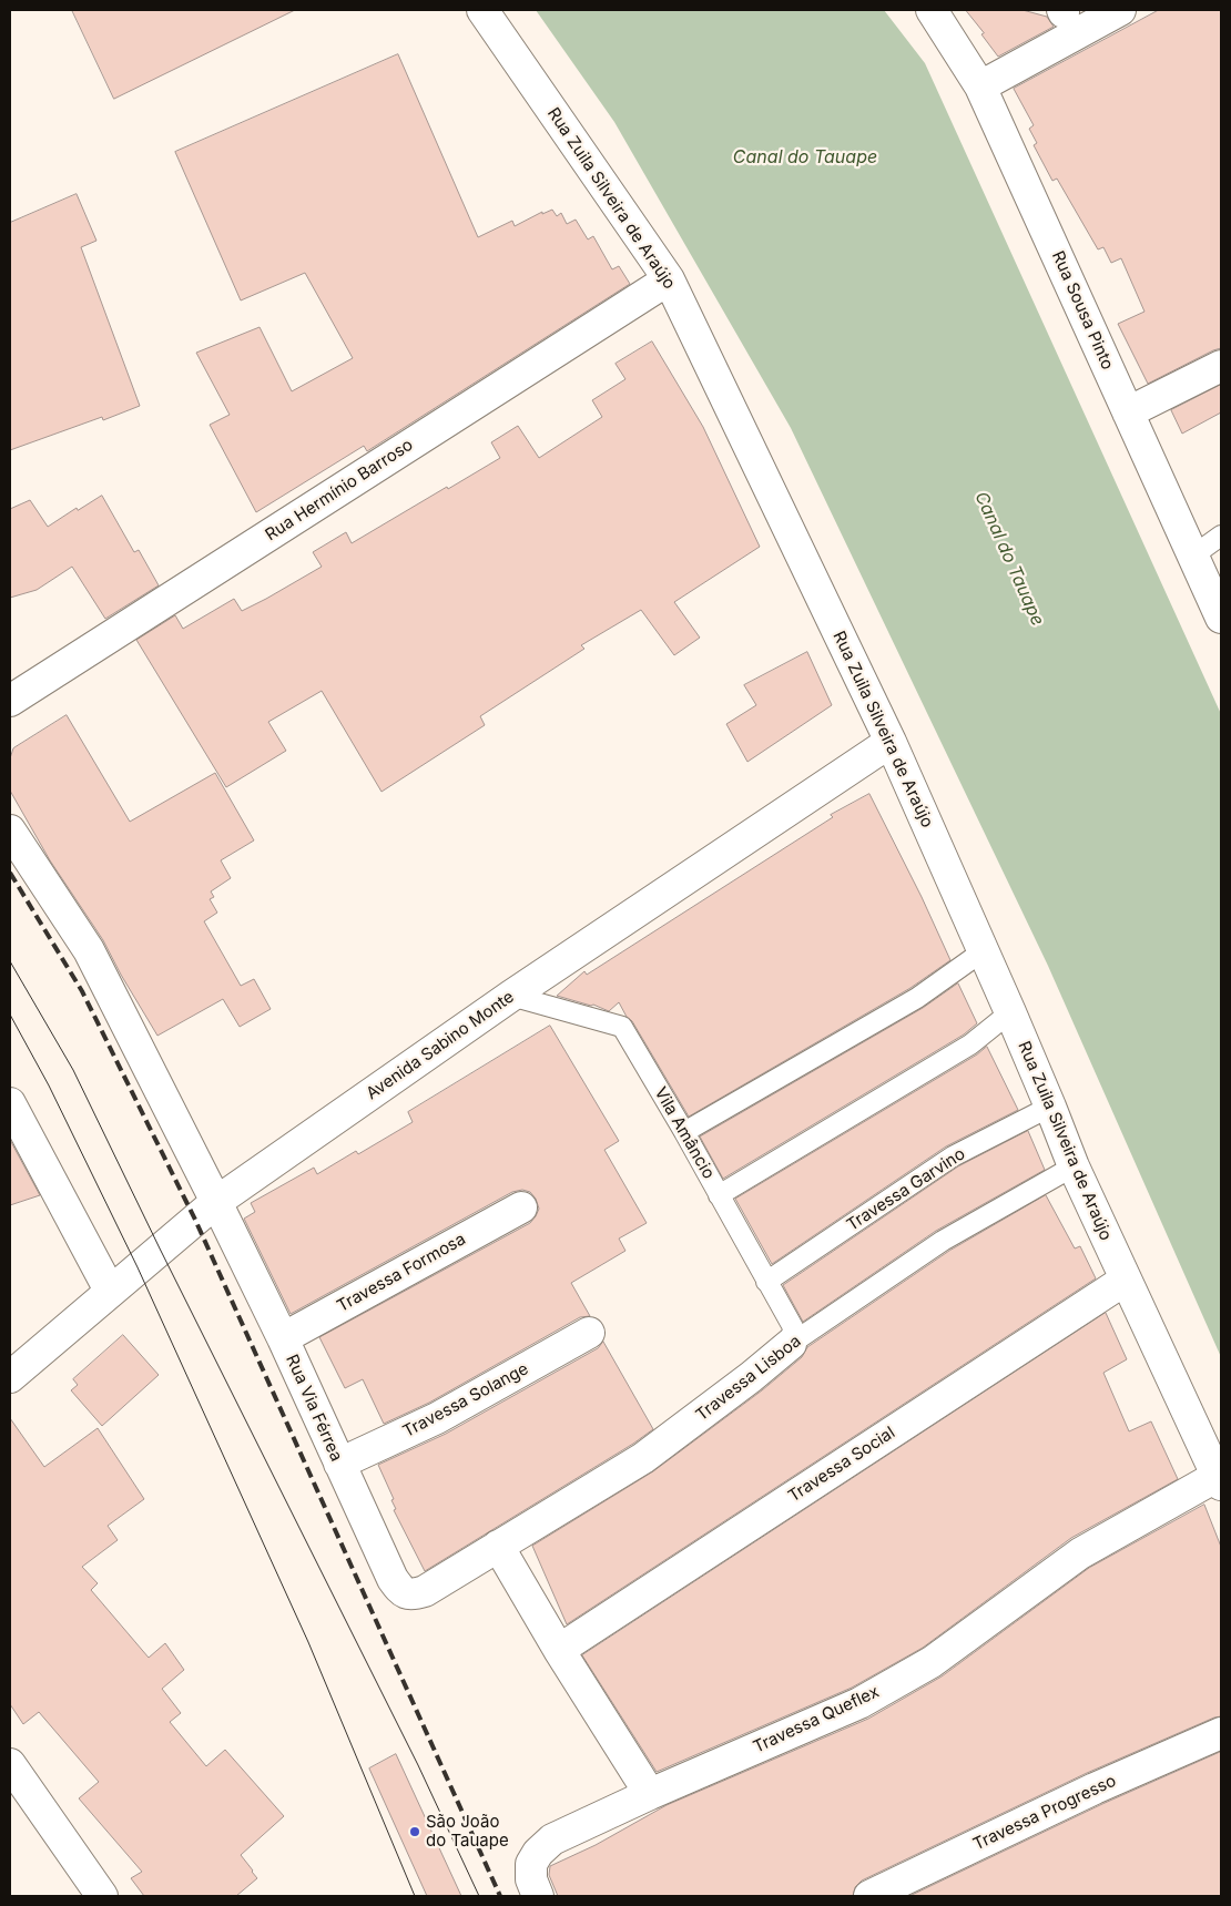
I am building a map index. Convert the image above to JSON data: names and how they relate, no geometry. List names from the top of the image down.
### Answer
{
  "streets": {
    "street": [
      "Rua Zuila Silveira de Araújo",
      "Rua Sousa Pinto",
      "Rua Hermínio Barroso",
      "Avenida Sabino Monte",
      "Travessa Formosa",
      "Travessa Lisboa",
      "Travessa Solange",
      "Rua Via Férrea",
      "Travessa Social",
      "Travessa Queflex",
      "Travessa Progresso"
    ],
    "lane": ["Vila Amâncio", "Travessa Garvino"]
  },
  "crossings": [
    ["Rua Zuila Silveira de Araújo", "Rua Hermínio Barroso"],
    ["Rua Zuila Silveira de Araújo", "Avenida Sabino Monte"],
    ["Rua Zuila Silveira de Araújo", "Travessa Garvino"],
    ["Rua Zuila Silveira de Araújo", "Travessa Lisboa"],
    ["Rua Zuila Silveira de Araújo", "Travessa Social"],
    ["Rua Zuila Silveira de Araújo", "Travessa Queflex"],
    ["Avenida Sabino Monte", "Vila Amâncio"],
    ["Avenida Sabino Monte", "Rua Via Férrea"],
    ["Vila Amâncio", "Travessa Garvino"],
    ["Vila Amâncio", "Travessa Lisboa"],
    ["Travessa Formosa", "Rua Via Férrea"],
    ["Travessa Lisboa", "Rua Via Férrea"],
    ["Travessa Solange", "Rua Via Férrea"]
  ],
  "water": ["Canal do Tauape"],
  "places": ["São João do Tauape"]
}
